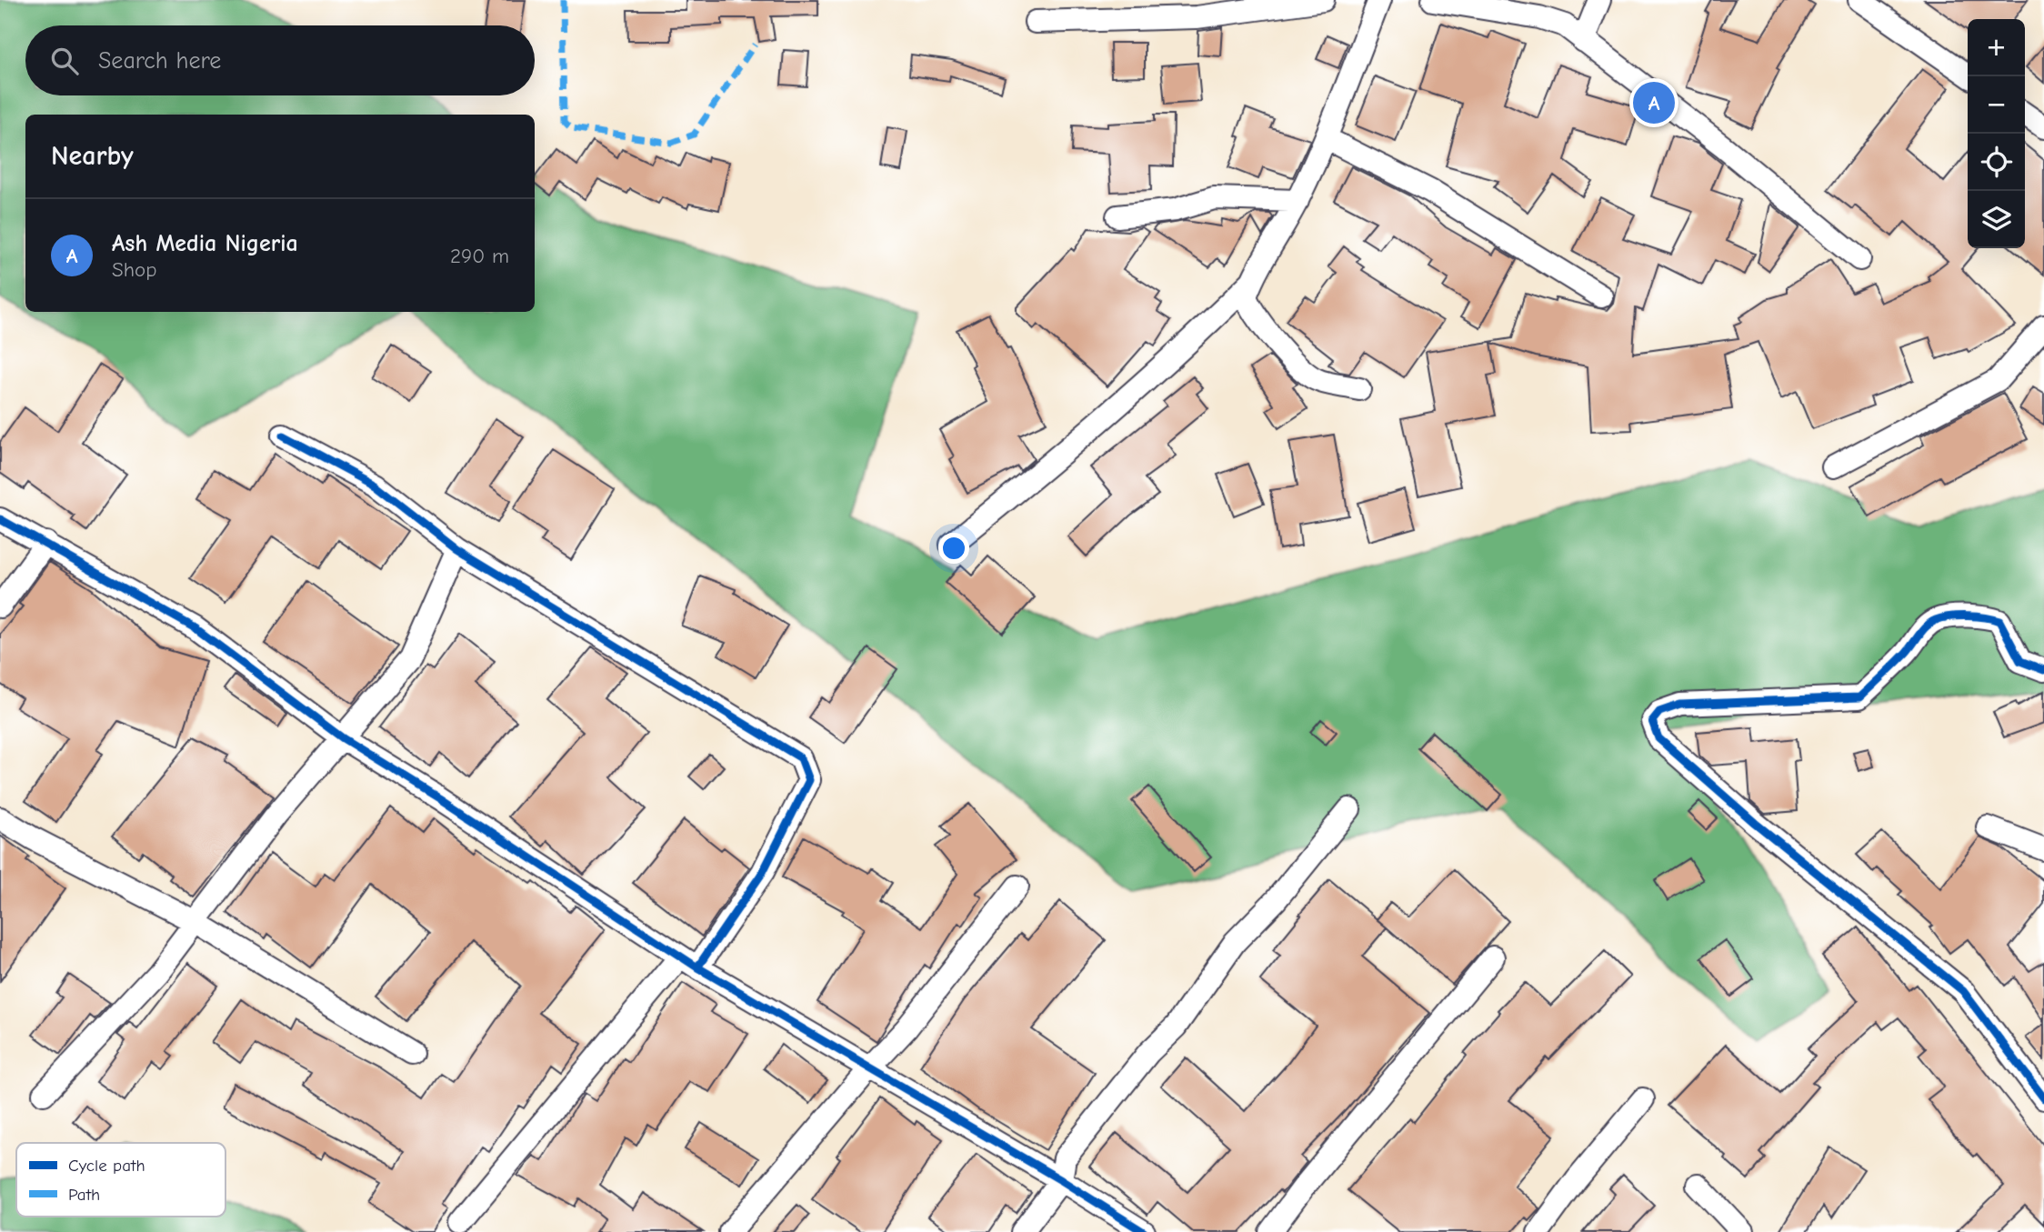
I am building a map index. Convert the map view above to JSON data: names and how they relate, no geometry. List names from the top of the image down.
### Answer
{
  "legend": ["Cycle path", "Path"],
  "page": {
    "map_buttons": ["+", "−"],
    "search": "Search here",
    "pins": "A",
    "heading": "Nearby",
    "list": [
      {
        "mark": "A",
        "name": "Ash Media Nigeria",
        "note": "Shop",
        "value": "290 m"
      }
    ]
  }
}
